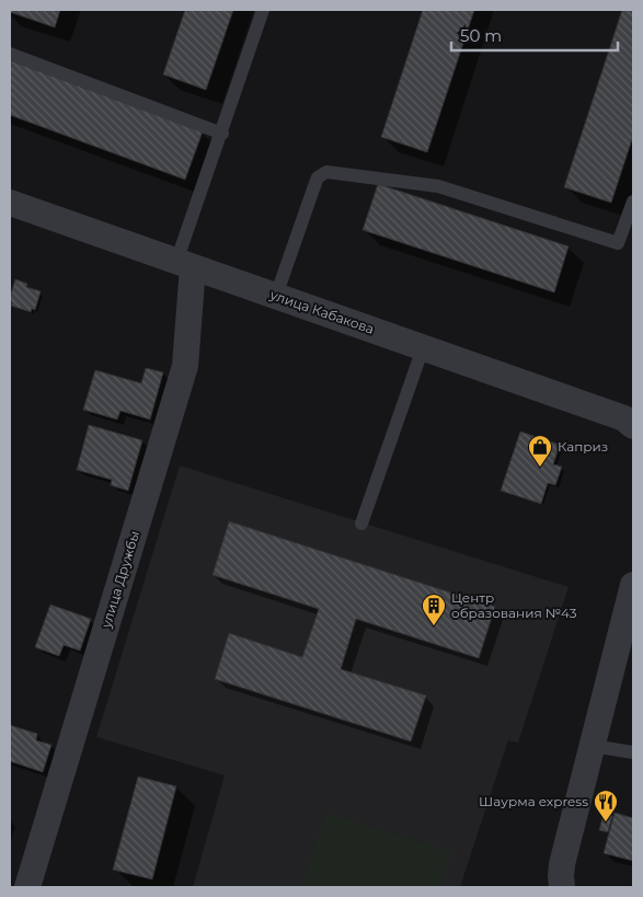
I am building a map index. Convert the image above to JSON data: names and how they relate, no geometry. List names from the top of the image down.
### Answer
{
  "streets": {
    "street": ["улица Кабакова", "улица Дружбы"]
  },
  "crossings": [
    ["улица Кабакова", "улица Дружбы"]
  ],
  "places": {
    "shop": ["Каприз"],
    "building": ["Центр образования №43"],
    "restaurant": ["Шаурма express"]
  },
  "scale_bar": "50 m"
}
